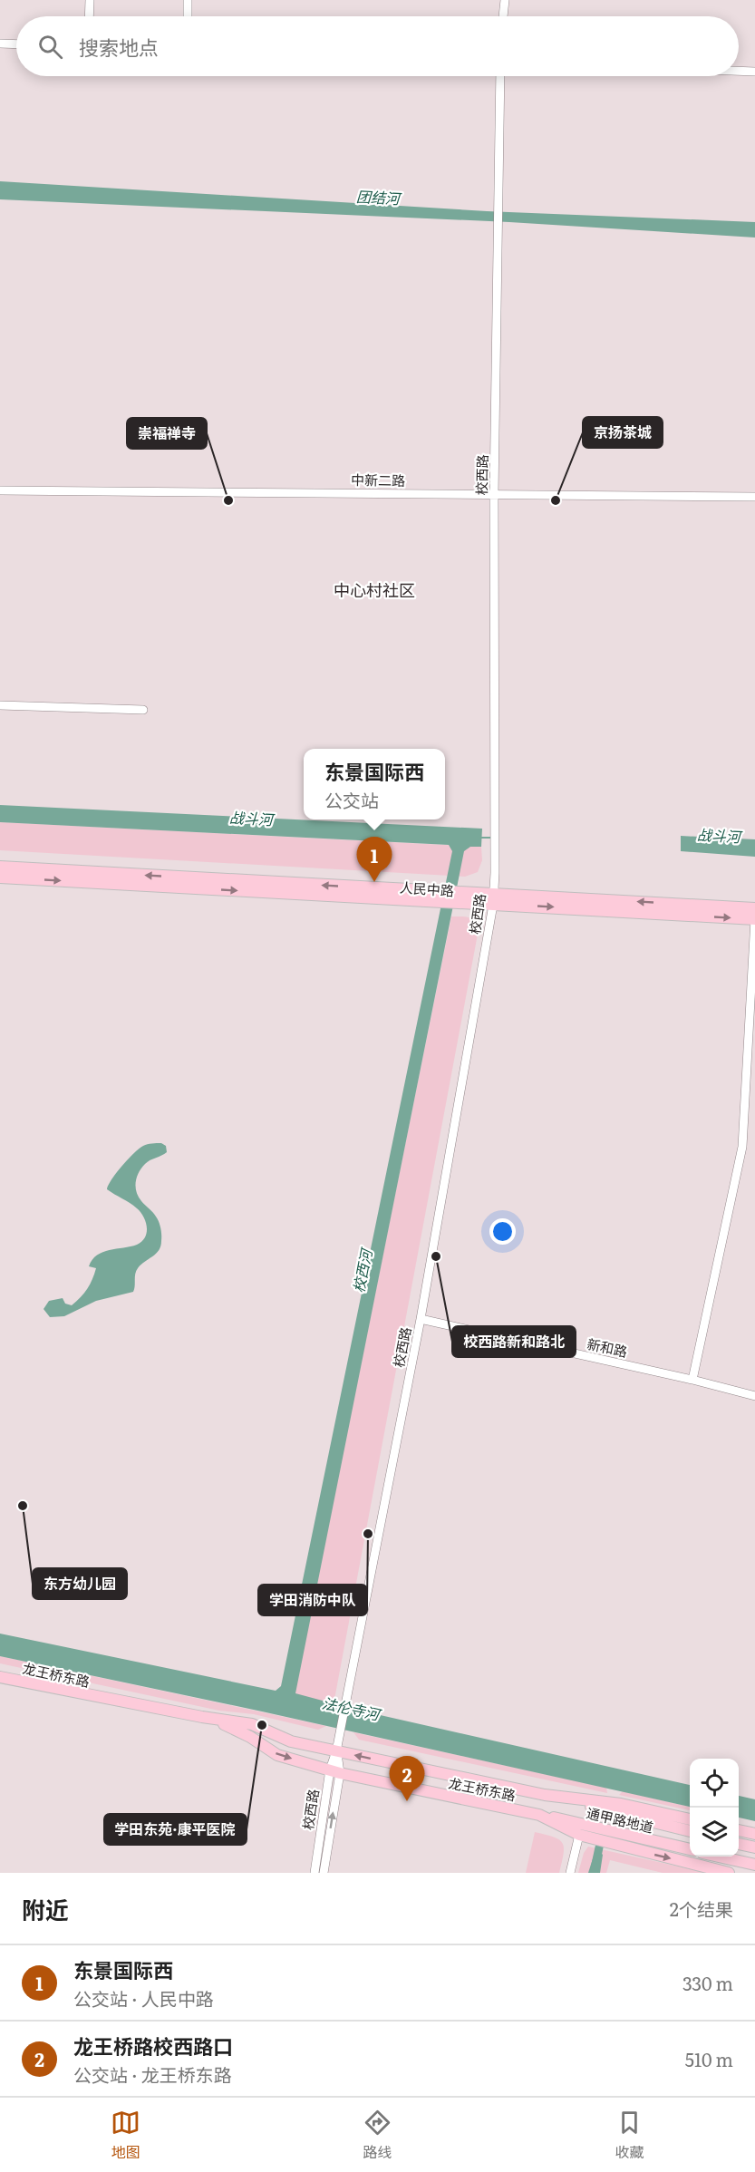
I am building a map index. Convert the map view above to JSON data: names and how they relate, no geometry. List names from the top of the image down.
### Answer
{
  "streets": {
    "main road": ["人民中路", "龙王桥东路", "通甲路地道"],
    "street": ["校西路", "中新二路", "新和路"]
  },
  "crossings": [
    ["校西路", "中新二路"],
    ["校西路", "人民中路"],
    ["校西路", "新和路"],
    ["校西路", "龙王桥东路"],
    ["龙王桥东路", "通甲路地道"]
  ],
  "districts": ["中心村社区"],
  "water": [
    "团结河",
    "战斗河",
    "校西河",
    "法伦寺河"
  ],
  "places": [
    "崇福禅寺",
    "京扬茶城",
    "校西路新和路北",
    "东方幼儿园",
    "学田消防中队",
    "学田东苑·康平医院"
  ],
  "page": {
    "search": "搜索地点",
    "popup": ["东景国际西", "公交站"],
    "pins": ["1", "2"],
    "heading": ["附近", "2个结果"],
    "list": [
      {
        "mark": "1",
        "name": "东景国际西",
        "note": "公交站 · 人民中路",
        "value": "330 m"
      },
      {
        "mark": "2",
        "name": "龙王桥路校西路口",
        "note": "公交站 · 龙王桥东路",
        "value": "510 m"
      }
    ],
    "nav": ["地图", "路线", "收藏"]
  }
}
